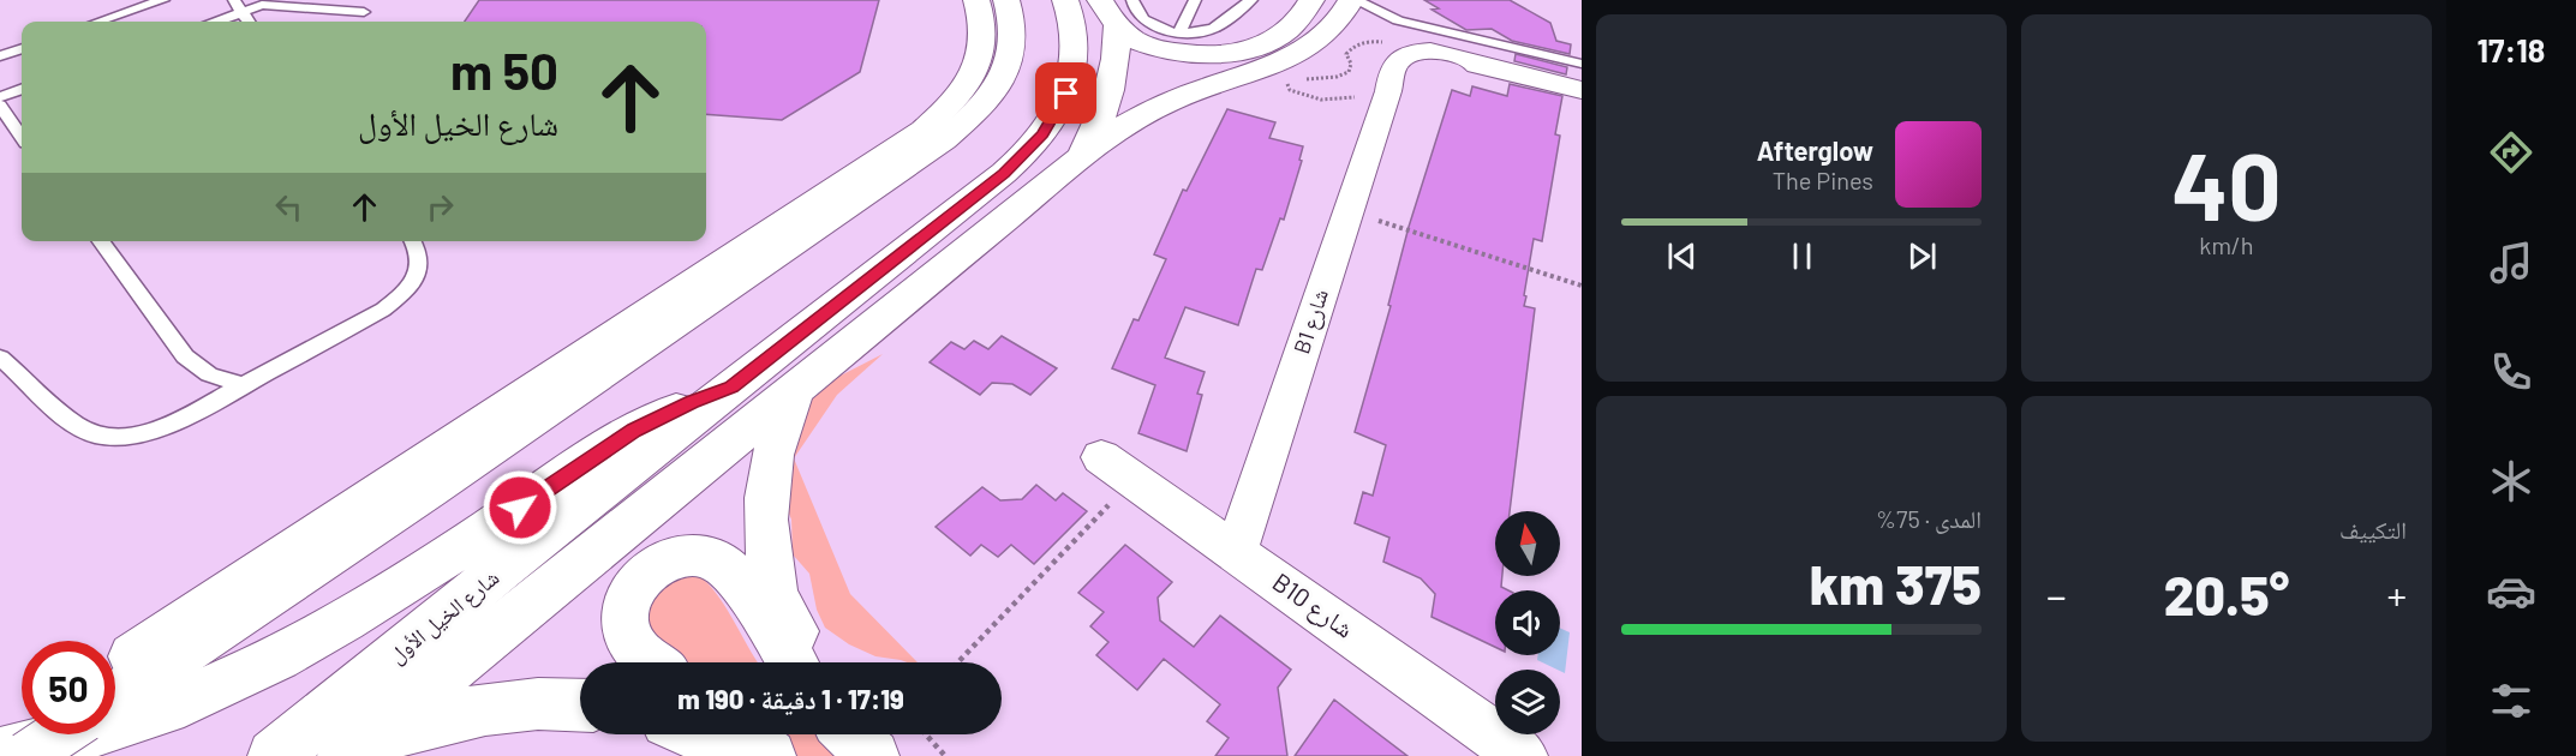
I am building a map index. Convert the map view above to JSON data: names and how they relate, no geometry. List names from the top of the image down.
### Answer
{
  "streets": {
    "main road": ["شارع الخيل الأول"],
    "street": ["B1 شارع", "B10 شارع"]
  },
  "crossings": [
    ["B1 شارع", "B10 شارع"]
  ],
  "north": "top",
  "page": {
    "tabs": "17:18",
    "tile": [
      ["40", "km/h"],
      "التكييف",
      ["المدى · 75%", "375 km"]
    ],
    "turn": ["50 m", "شارع الخيل الأول"],
    "song": ["Afterglow", "The Pines"],
    "heat": ["−", "20.5°", "+"],
    "limit": "50",
    "trip": "17:19 · 1 دقيقة · 190 m"
  }
}
